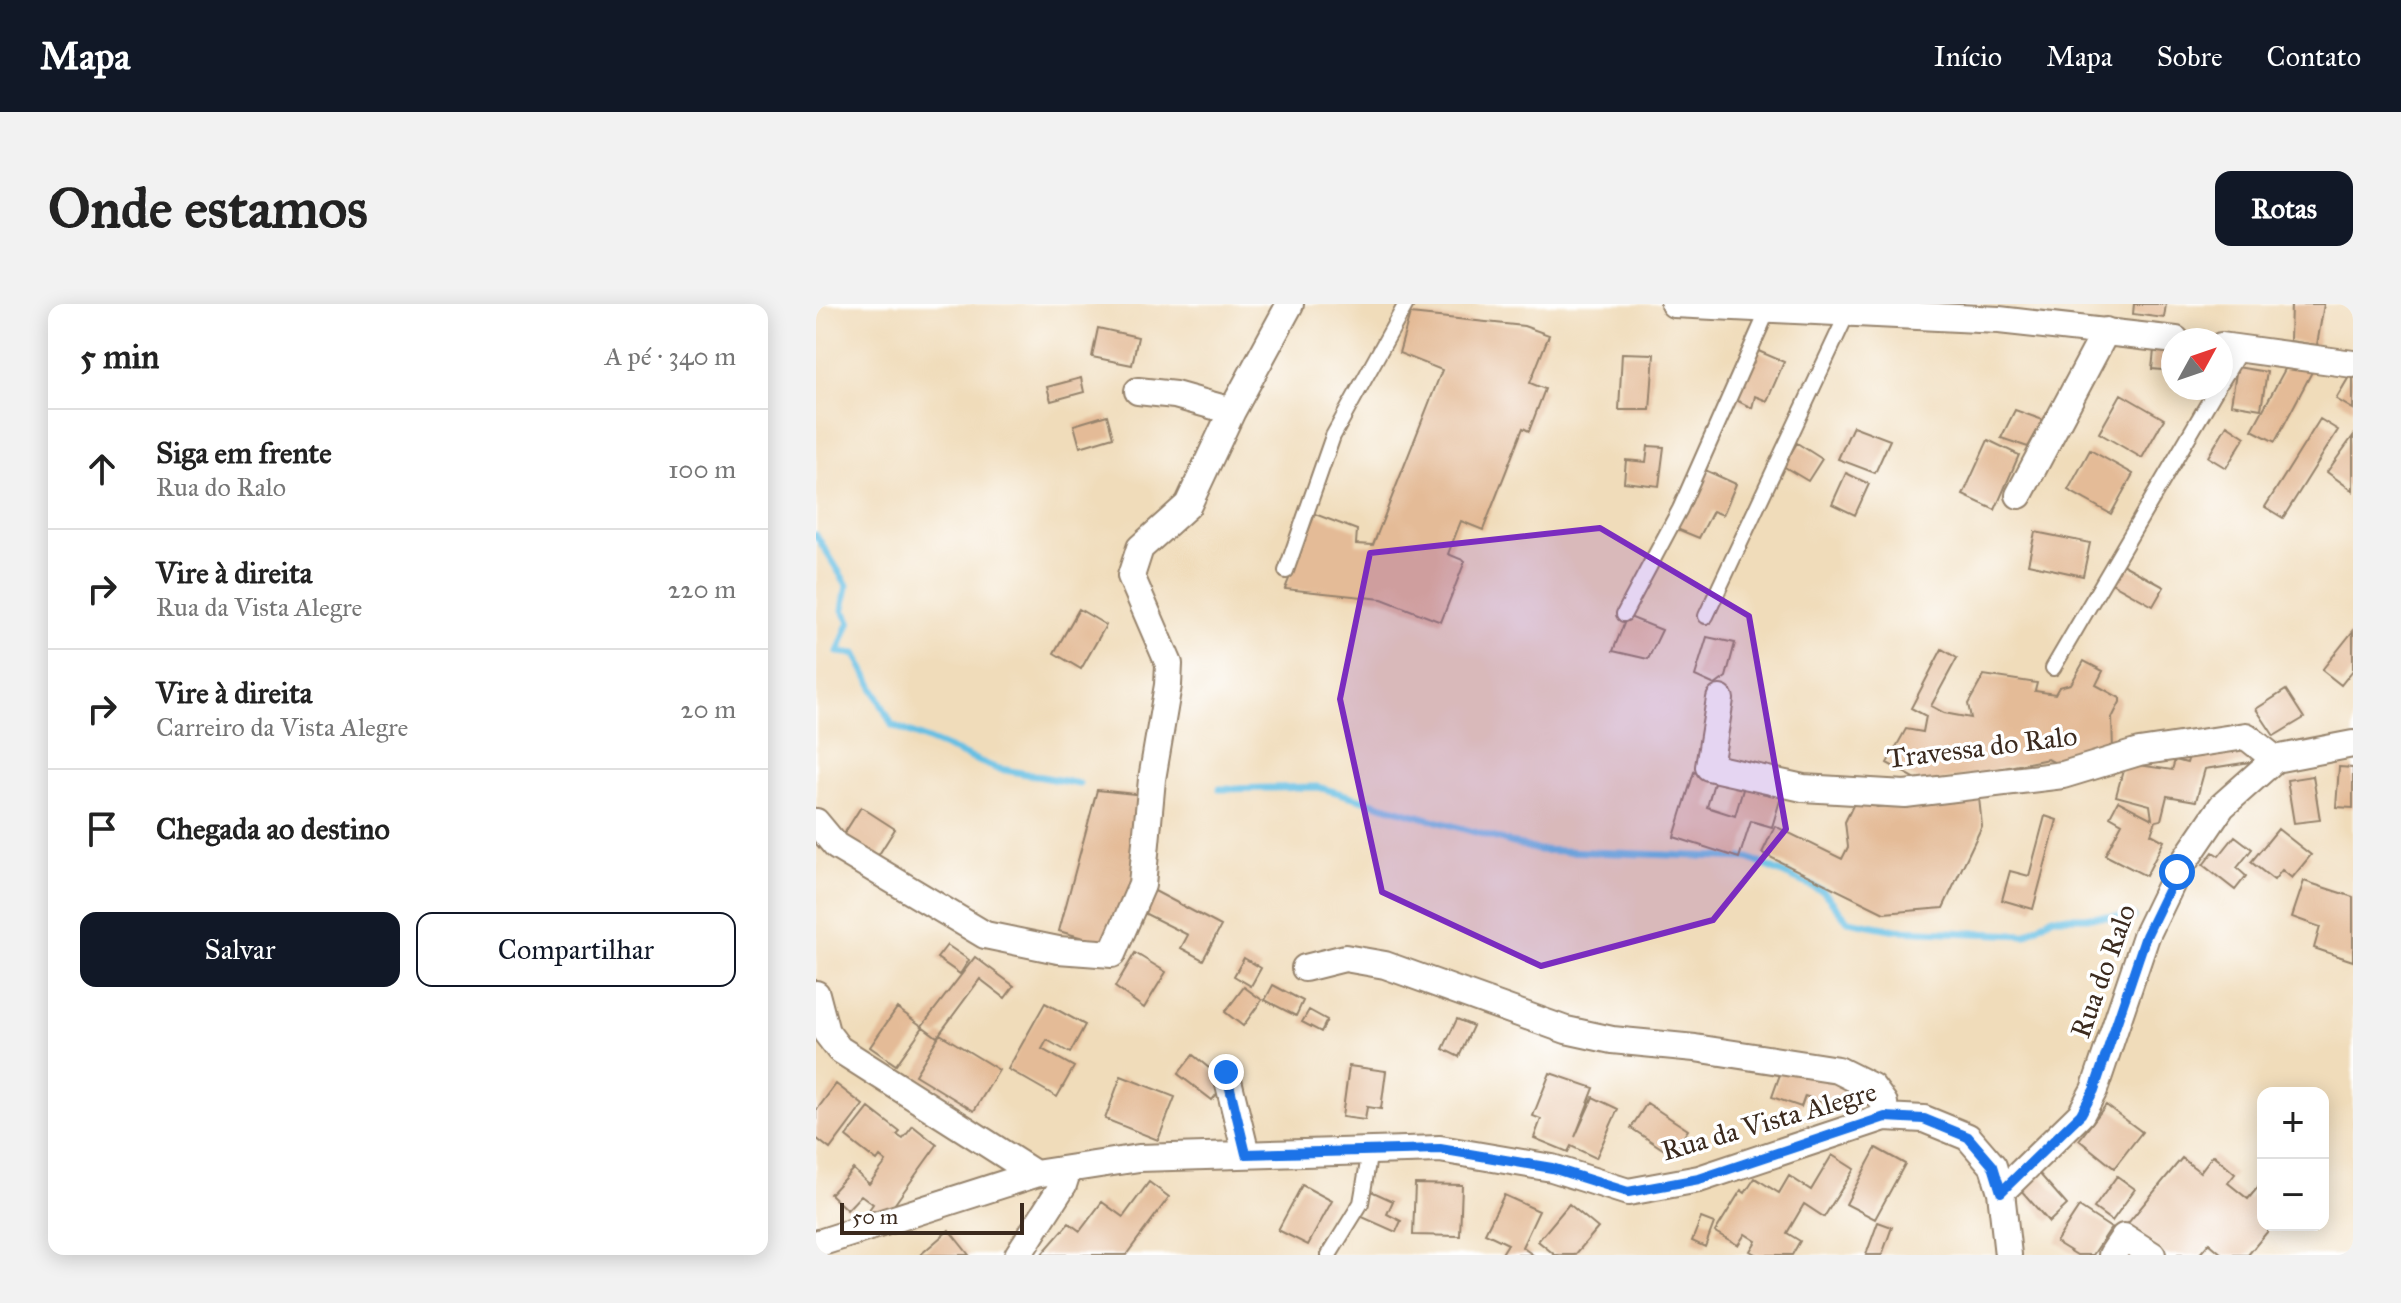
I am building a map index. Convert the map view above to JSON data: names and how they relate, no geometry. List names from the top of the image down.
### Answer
{
  "streets": {
    "street": ["Travessa do Ralo", "Rua do Ralo", "Rua da Vista Alegre"]
  },
  "crossings": [
    ["Travessa do Ralo", "Rua do Ralo"],
    ["Rua do Ralo", "Rua da Vista Alegre"]
  ],
  "scale_bar": "50 m",
  "north": "top right",
  "page": {
    "header": "Mapa",
    "nav": [
      "Início",
      "Mapa",
      "Sobre",
      "Contato"
    ],
    "buttons": [
      "Rotas",
      ["Salvar", "Compartilhar"]
    ],
    "title": "Onde estamos",
    "heading": ["5 min", "A pé · 340 m"],
    "list": [
      ["Siga em frente", "Rua do Ralo", "100 m"],
      ["Vire à direita", "Rua da Vista Alegre", "220 m"],
      ["Vire à direita", "Carreiro da Vista Alegre", "20 m"],
      "Chegada ao destino"
    ],
    "map_buttons": ["+", "−"],
    "scale": "50 m"
  }
}
